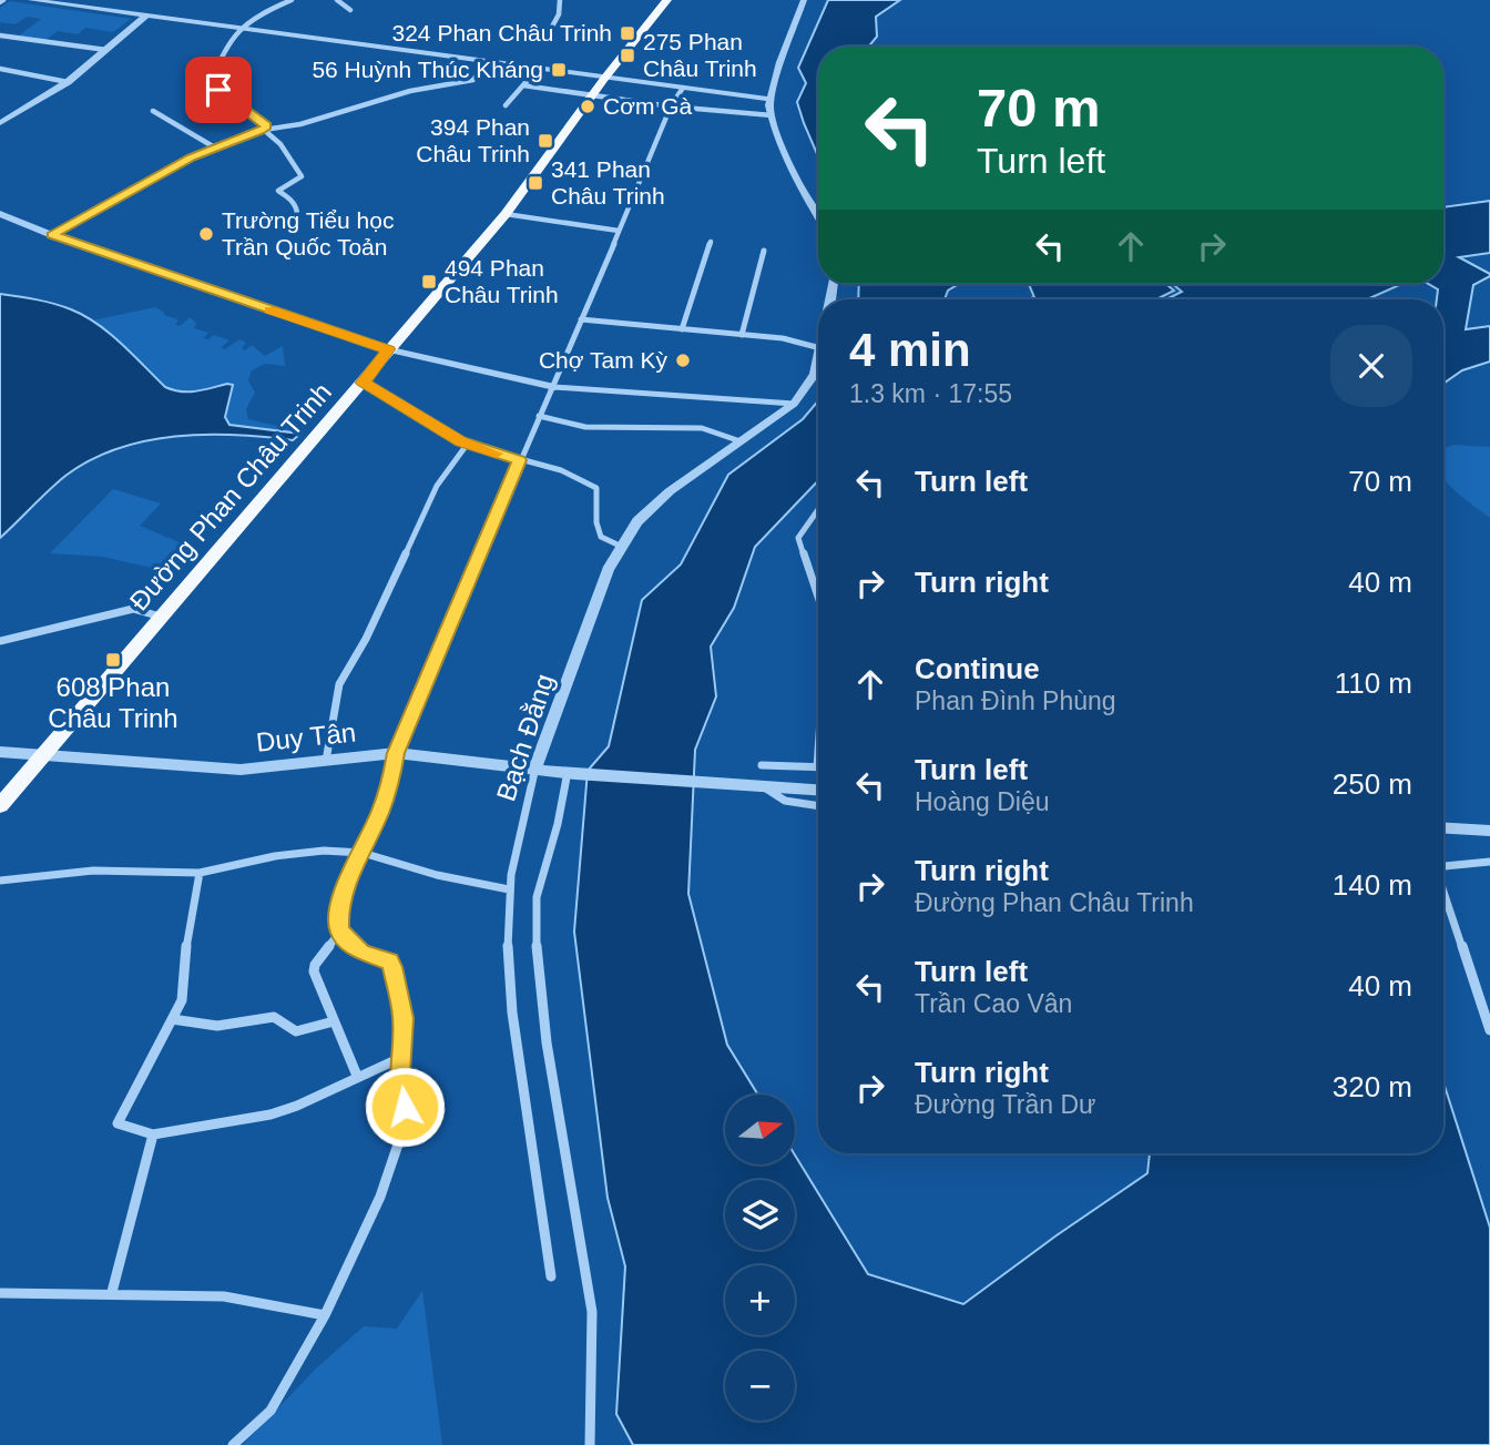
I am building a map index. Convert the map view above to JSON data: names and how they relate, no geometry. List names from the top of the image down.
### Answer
{
  "streets": {
    "main road": ["Đường Phan Châu Trinh"],
    "street": ["Duy Tân", "Bạch Đằng"]
  },
  "crossings": [
    ["Đường Phan Châu Trinh", "Duy Tân"],
    ["Duy Tân", "Bạch Đằng"]
  ],
  "places": {
    "transit": [
      "324 Phan Châu Trinh",
      "275 Phan Châu Trinh",
      "56 Huỳnh Thúc Kháng",
      "394 Phan Châu Trinh",
      "341 Phan Châu Trinh",
      "494 Phan Châu Trinh",
      "608 Phan Châu Trinh"
    ],
    "other": ["Cơm Gà", "Trường Tiểu học Trần Quốc Toản", "Chợ Tam Kỳ"]
  },
  "north": "right",
  "page": {
    "turn": ["70 m", "Turn left"],
    "heading": ["4 min", "1.3 km · 17:55"],
    "list": [
      {
        "name": "Turn left",
        "value": "70 m"
      },
      {
        "name": "Turn right",
        "value": "40 m"
      },
      {
        "name": "Continue",
        "note": "Phan Đình Phùng",
        "value": "110 m"
      },
      {
        "name": "Turn left",
        "note": "Hoàng Diệu",
        "value": "250 m"
      },
      {
        "name": "Turn right",
        "note": "Đường Phan Châu Trinh",
        "value": "140 m"
      },
      {
        "name": "Turn left",
        "note": "Trần Cao Vân",
        "value": "40 m"
      },
      {
        "name": "Turn right",
        "note": "Đường Trần Dư",
        "value": "320 m"
      }
    ],
    "map_buttons": ["+", "−"]
  }
}
